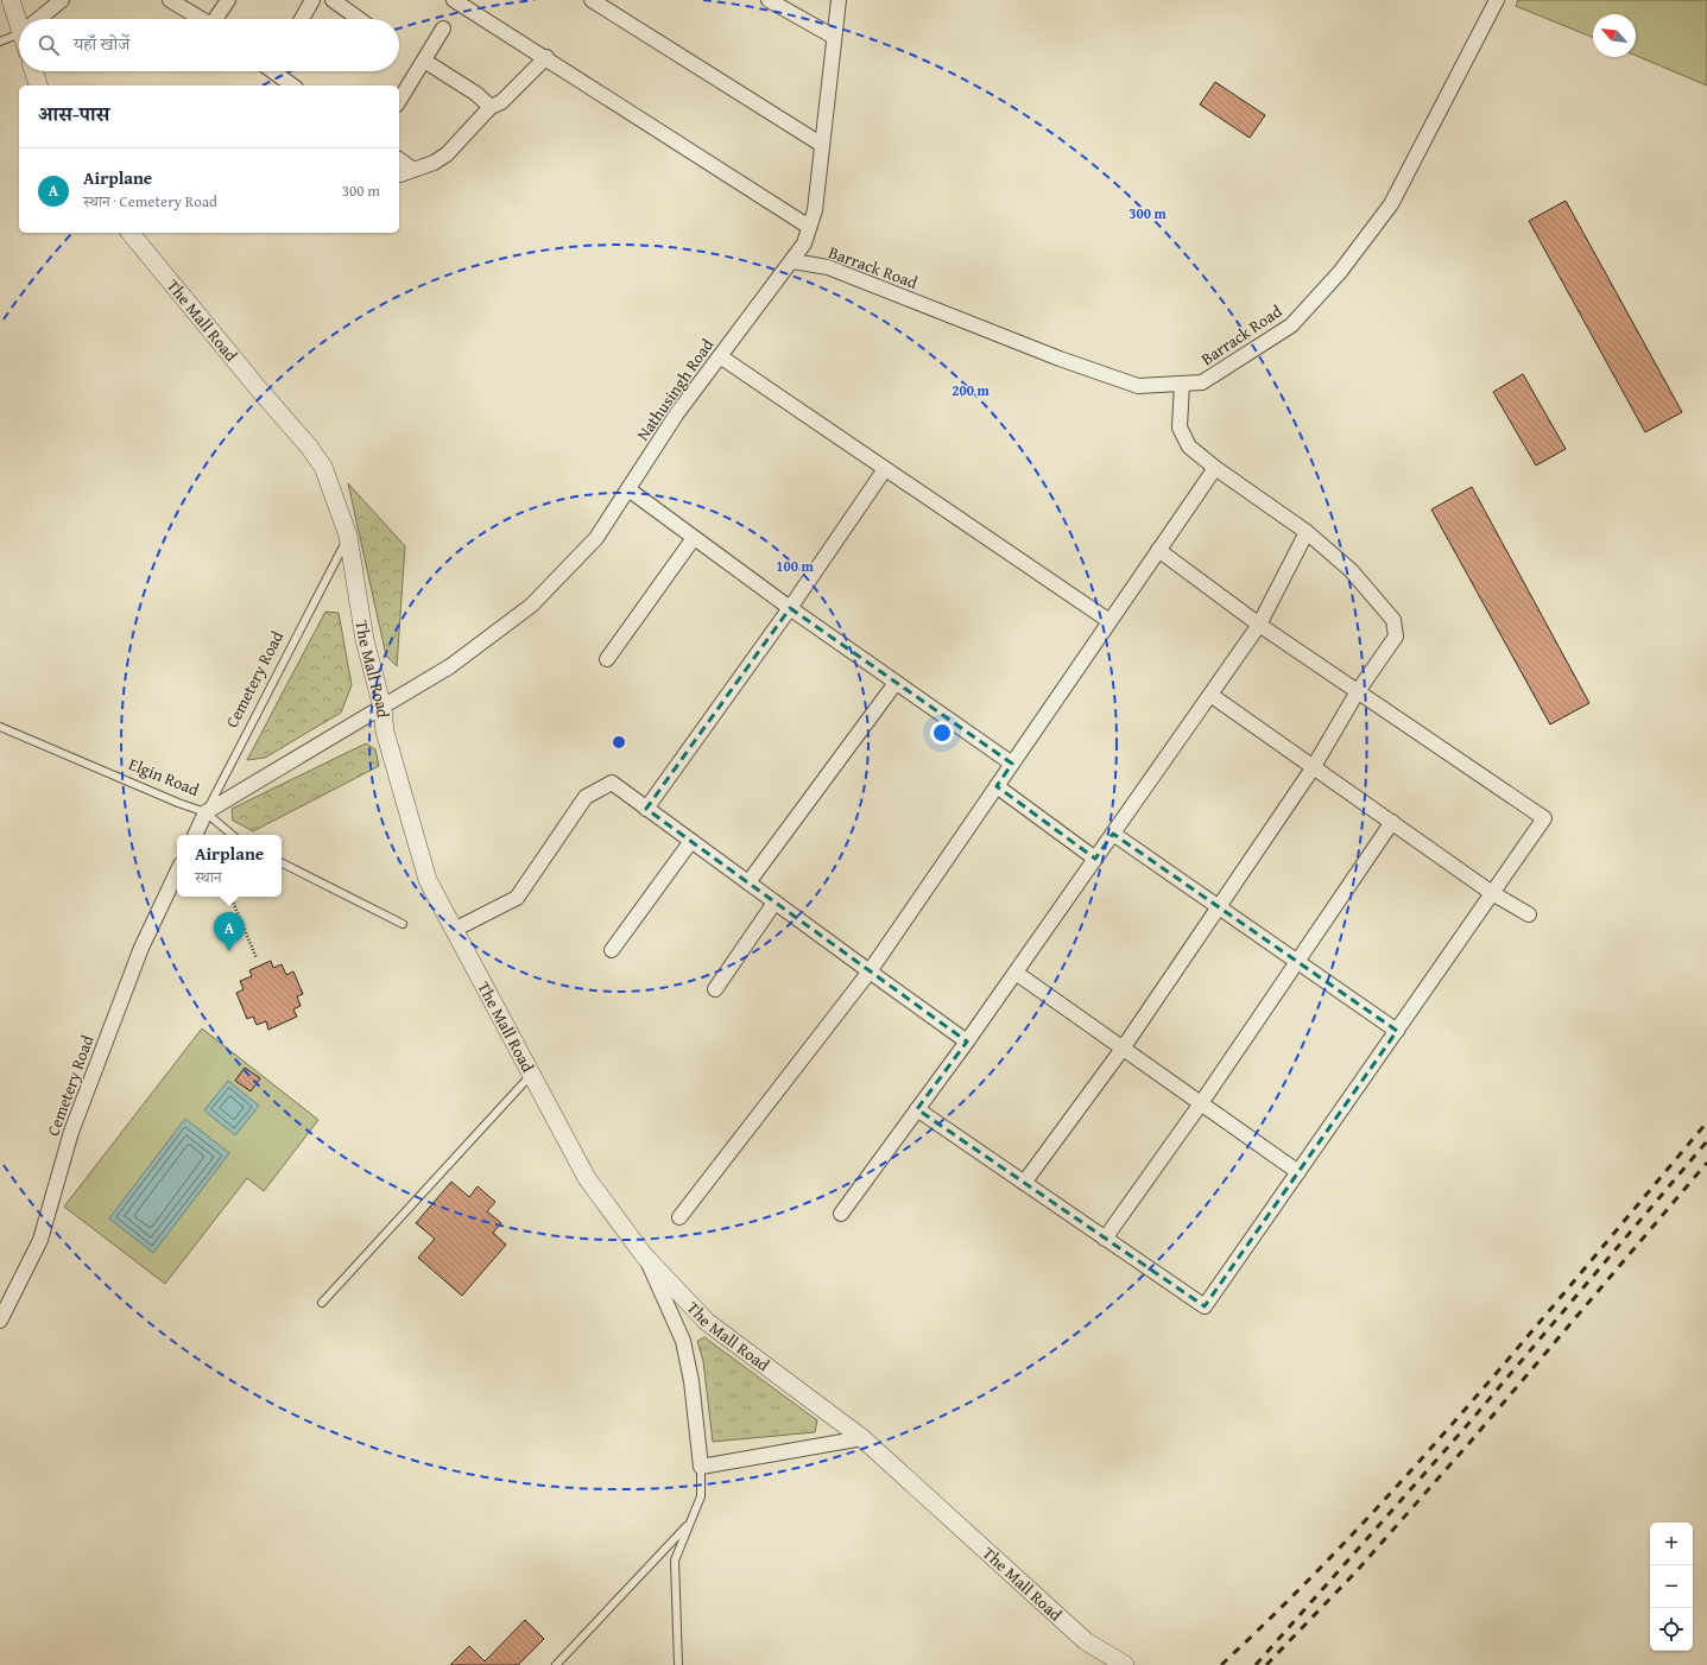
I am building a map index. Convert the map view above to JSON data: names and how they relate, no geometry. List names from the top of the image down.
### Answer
{
  "streets": {
    "street": [
      "Barrack Road",
      "The Mall Road",
      "Nathusingh Road",
      "Cemetery Road",
      "Elgin Road"
    ]
  },
  "crossings": [
    ["Barrack Road", "Nathusingh Road"],
    ["The Mall Road", "Nathusingh Road"],
    ["The Mall Road", "Cemetery Road"],
    ["The Mall Road", "Elgin Road"],
    ["Nathusingh Road", "Elgin Road"],
    ["Cemetery Road", "Elgin Road"]
  ],
  "north": "top left",
  "page": {
    "search": "यहाँ खोजें",
    "heading": "आस-पास",
    "list": [
      {
        "mark": "A",
        "name": "Airplane",
        "note": "स्थान · Cemetery Road",
        "value": "300 m"
      }
    ],
    "popup": ["Airplane", "स्थान"],
    "pins": "A",
    "map_buttons": ["+", "−"]
  },
  "rings": ["300 m", "200 m", "100 m"]
}
